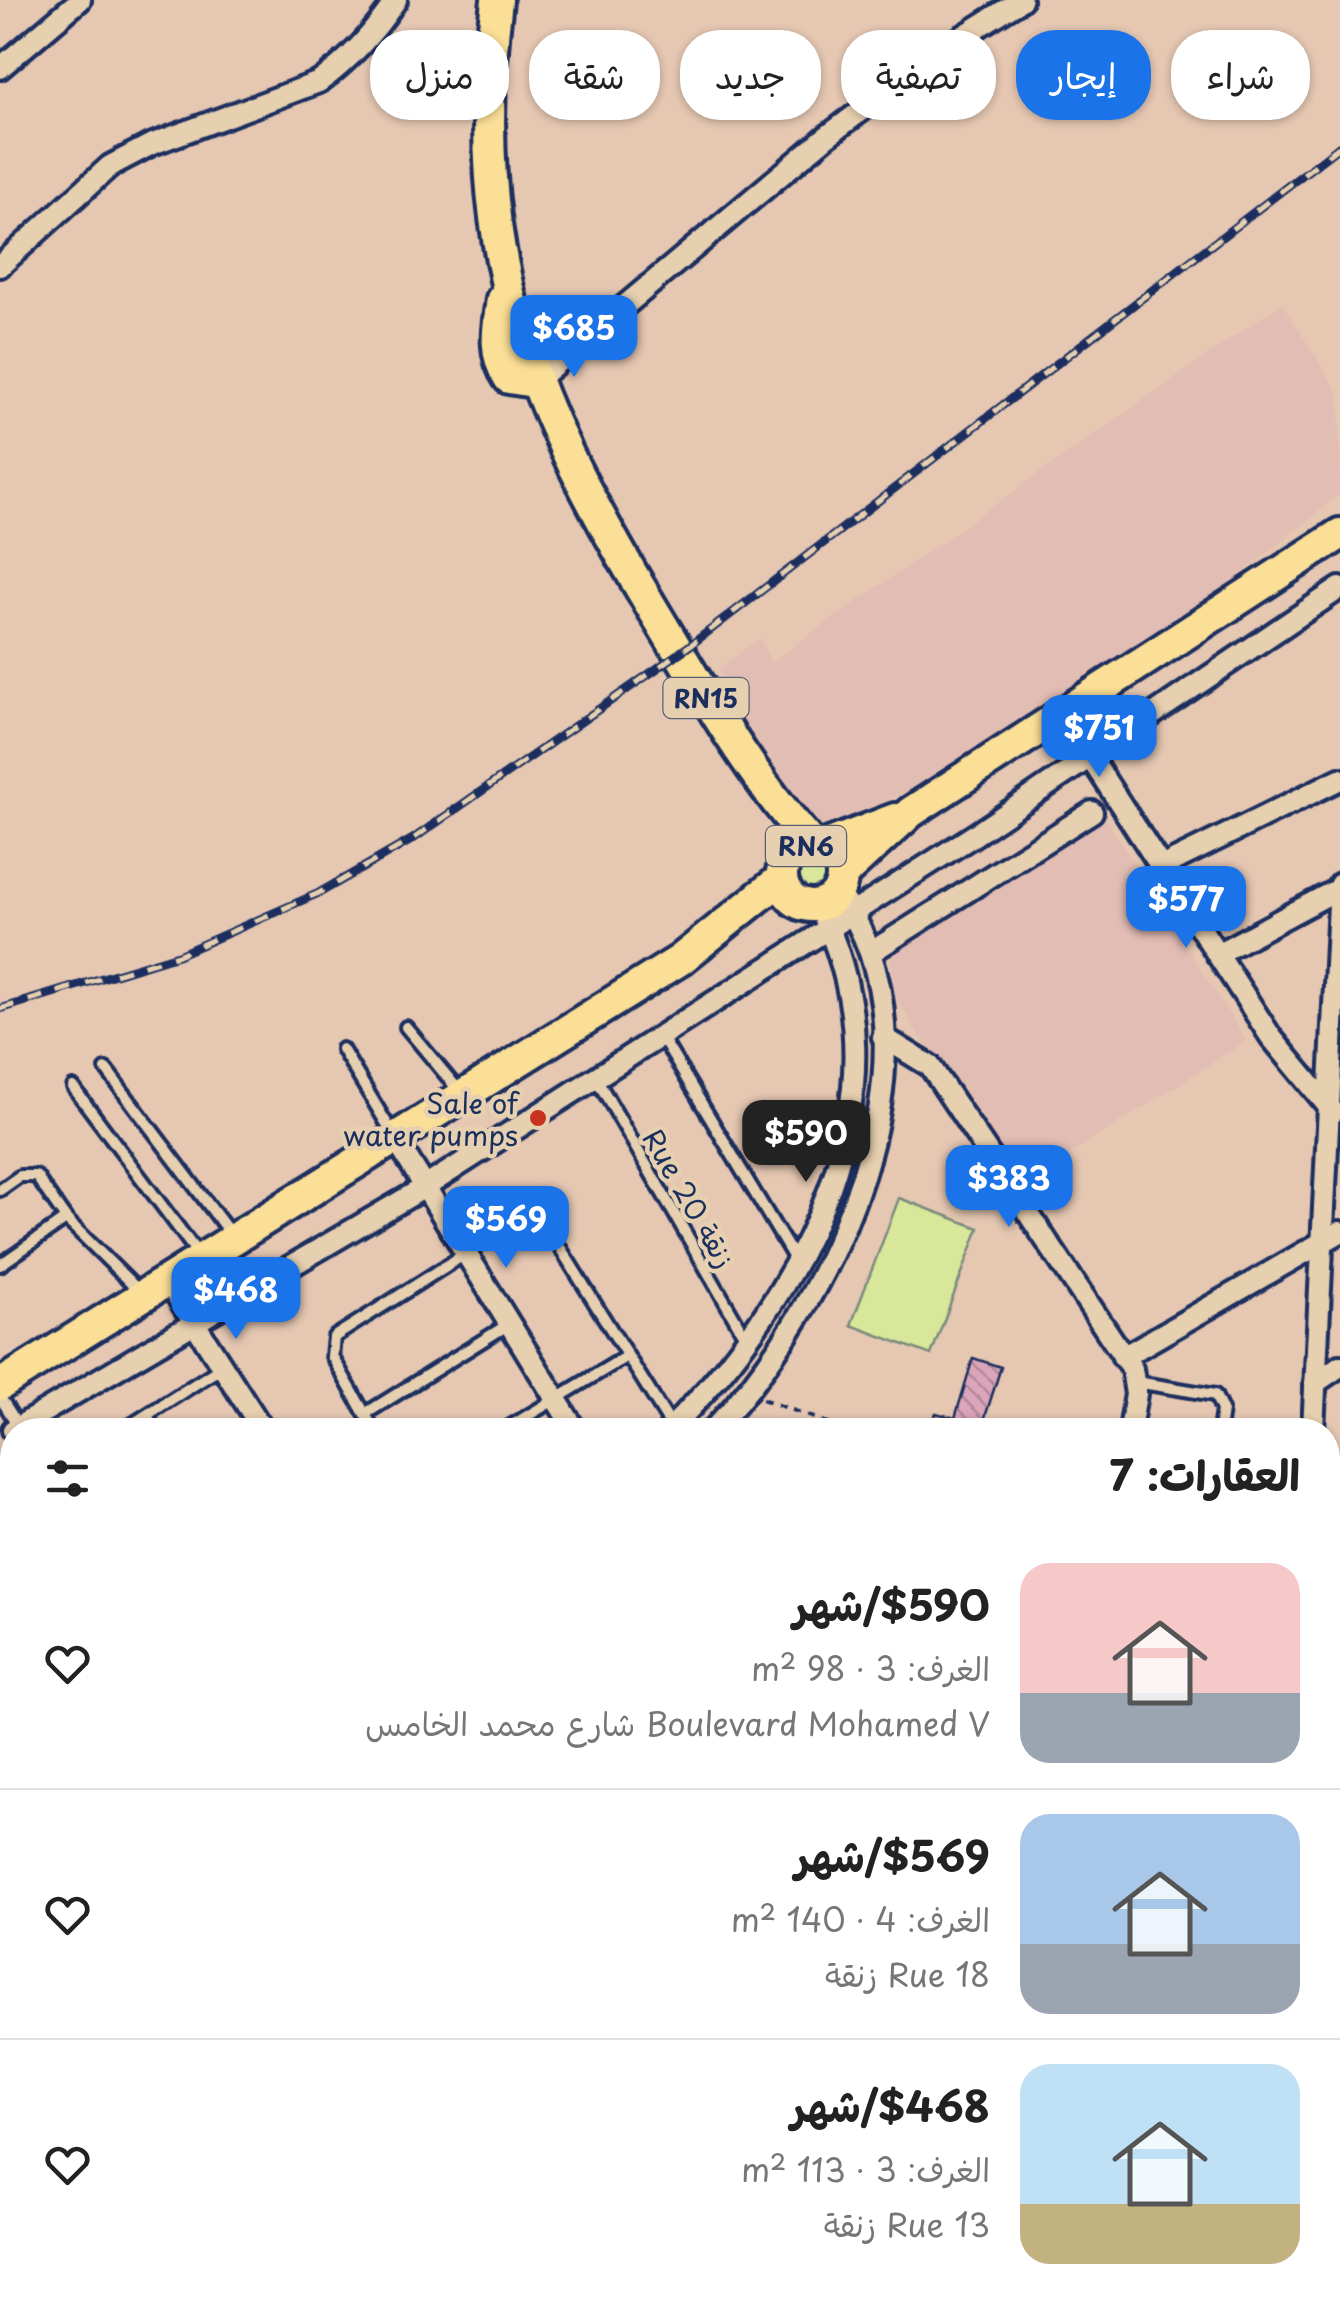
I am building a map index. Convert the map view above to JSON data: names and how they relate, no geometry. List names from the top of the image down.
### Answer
{
  "streets": {
    "main road": ["RN15", "RN6"],
    "lane": ["Rue 20 زنقة"]
  },
  "crossings": [
    ["RN15", "RN6"]
  ],
  "places": ["Sale of water pumps"],
  "page": {
    "chip": [
      "شراء",
      "إيجار",
      "تصفية",
      "جديد",
      "شقة",
      "منزل"
    ],
    "price": [
      "$685",
      "$751",
      "$577",
      "$590",
      "$383",
      "$569",
      "$468"
    ],
    "heading": "العقارات: 7",
    "list": [
      {
        "name": "$590/شهر",
        "note": "الغرف: 3 · 98 m² · Boulevard Mohamed V شارع محمد الخامس"
      },
      {
        "name": "$569/شهر",
        "note": "الغرف: 4 · 140 m² · Rue 18 زنقة"
      },
      {
        "name": "$468/شهر",
        "note": "الغرف: 3 · 113 m² · Rue 13 زنقة"
      }
    ]
  }
}
